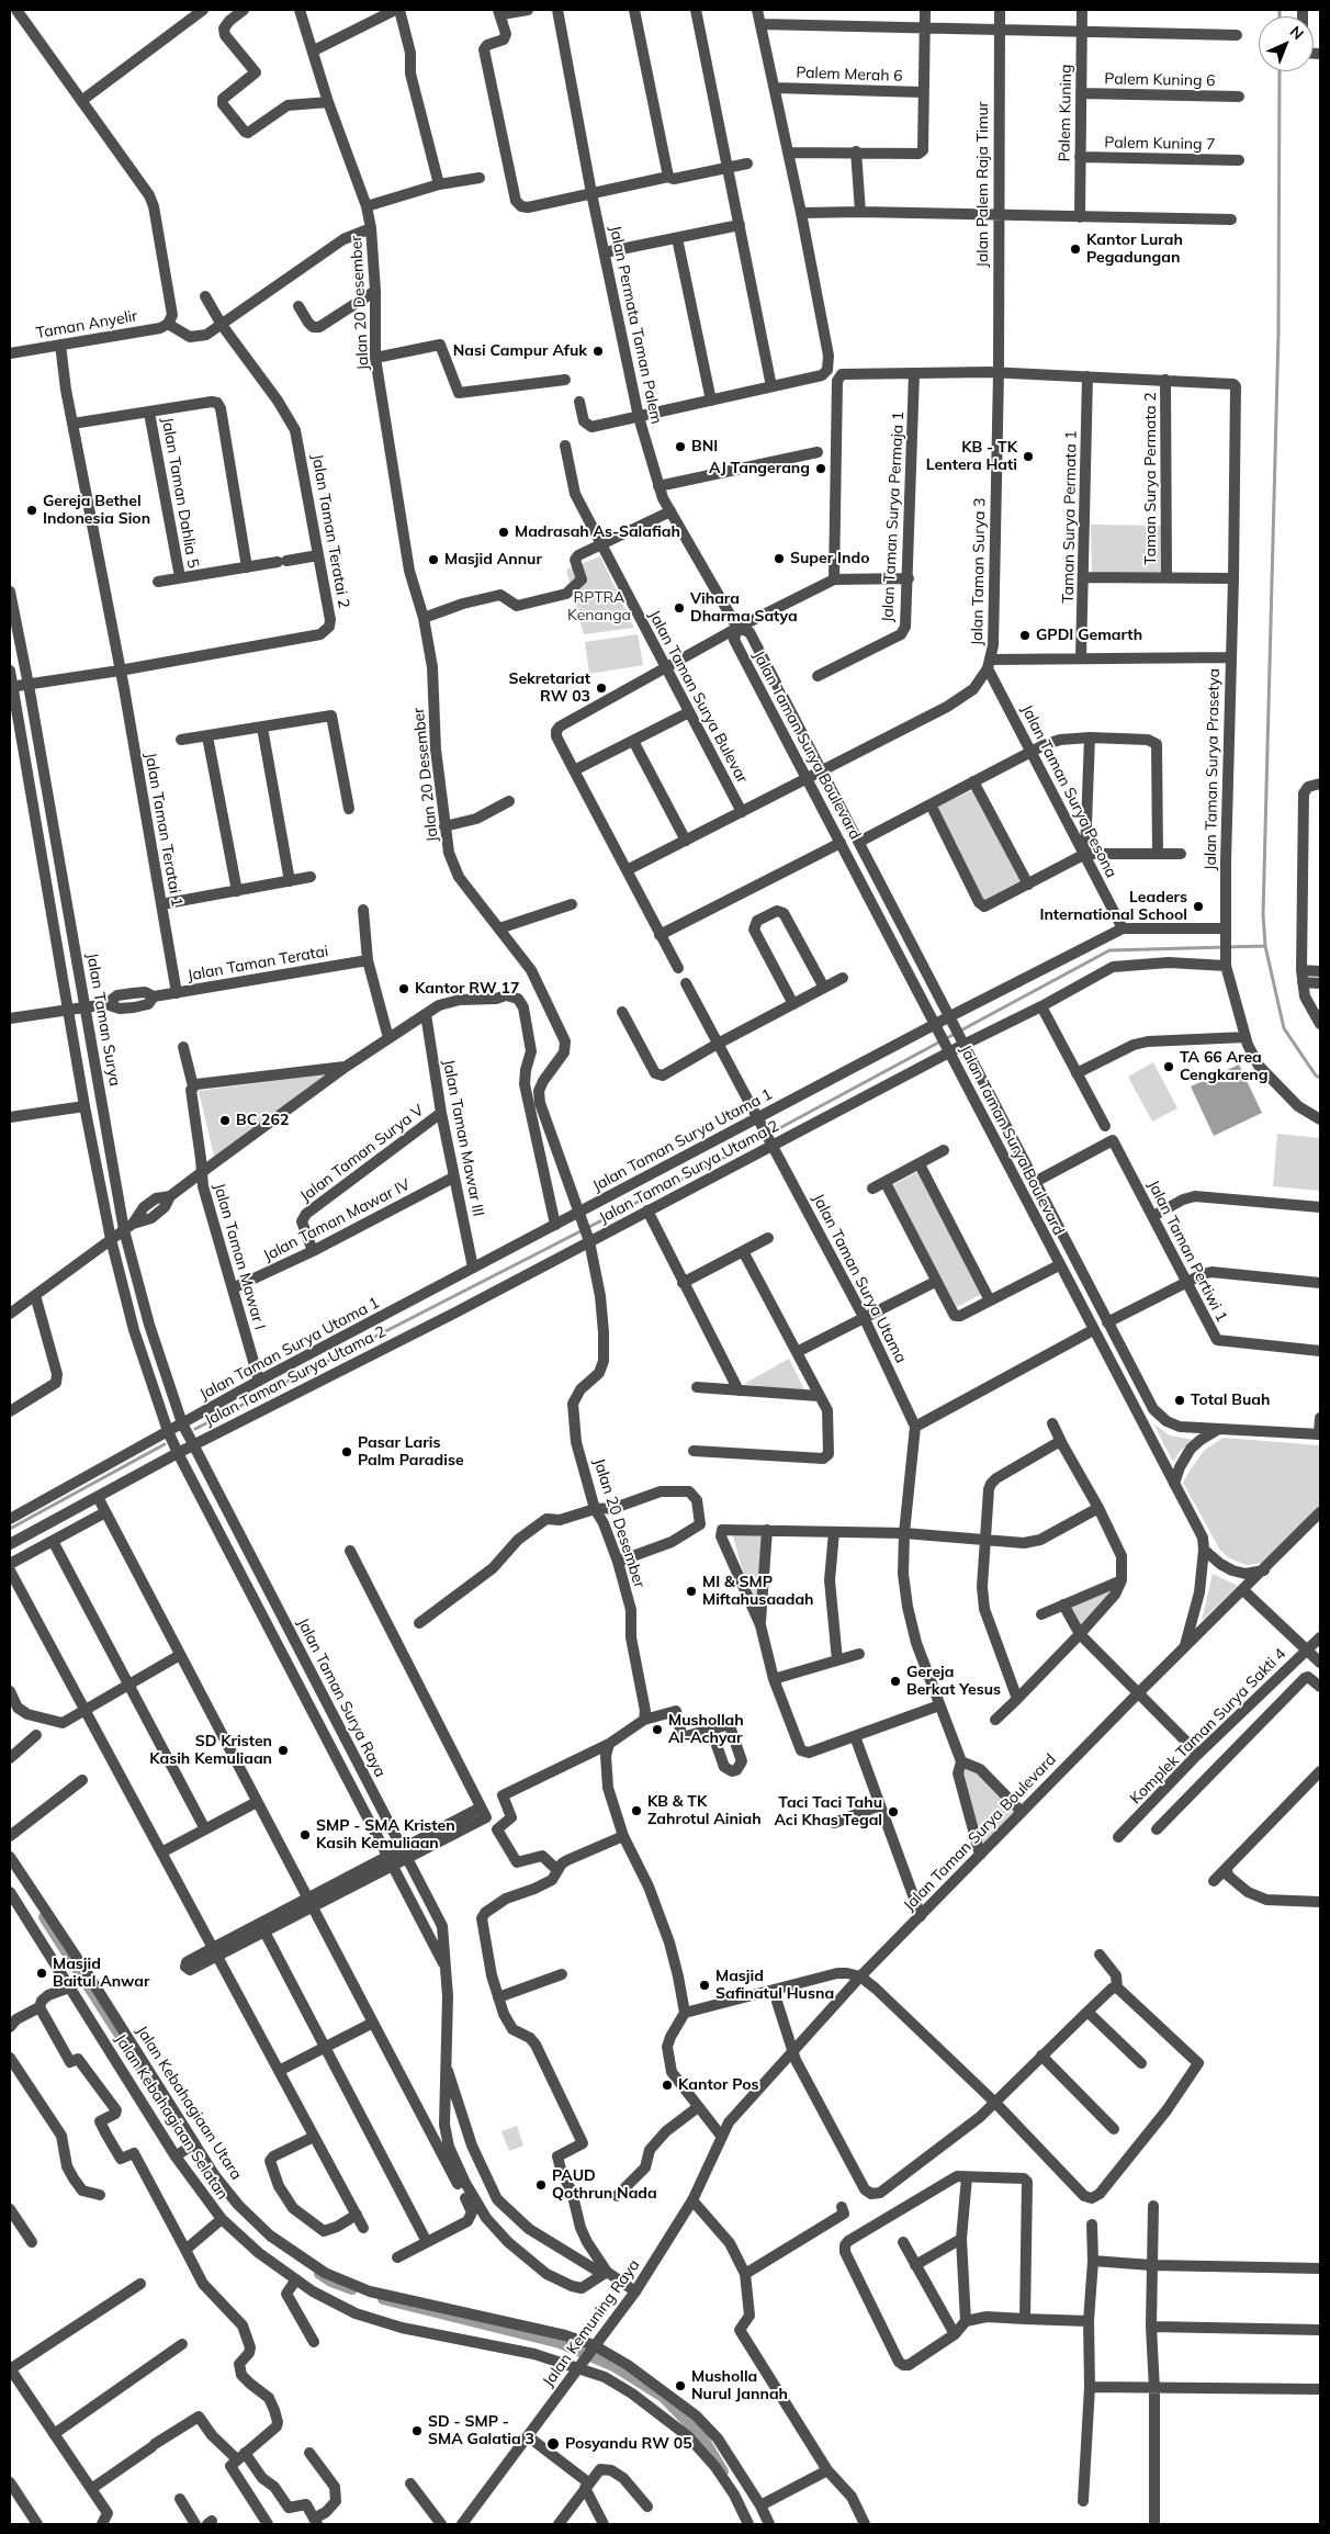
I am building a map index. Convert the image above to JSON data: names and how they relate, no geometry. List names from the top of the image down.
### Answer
{
  "streets": {
    "street": [
      "Palem Merah 6",
      "Palem Kuning 6",
      "Palem Kuning",
      "Palem Kuning 7",
      "Jalan Palem Raja Timur",
      "Jalan 20 Desember",
      "Taman Anyelir",
      "Jalan Permata Taman Palem",
      "Taman Surya Permata 2",
      "Jalan Taman Dahlia 5",
      "Jalan Taman Surya Permaja 1",
      "Taman Surya Permata 1",
      "Jalan Taman Teratai 2",
      "Jalan Taman Surya 3",
      "Jalan Taman Surya Bulevar",
      "Jalan Taman Surya Boulevard",
      "Jalan Taman Surya Prasetya",
      "Jalan Taman Surya Pesona",
      "Jalan Taman Teratai 1",
      "Jalan Taman Teratai",
      "Jalan Taman Surya",
      "Jalan Taman Mawar III",
      "Jalan Taman Surya Utama 1",
      "Jalan Taman Surya V",
      "Jalan Taman Surya Utama 2",
      "Jalan Taman Mawar IV",
      "Jalan Taman Pertiwi 1",
      "Jalan Taman Mawar I",
      "Jalan Taman Surya Utama",
      "Jalan Taman Surya Raya",
      "Komplek Taman Surya Sakti 4",
      "Jalan Kebahagiaan Utara",
      "Jalan Kebahagiaan Selatan",
      "Jalan Kemuning Raya"
    ]
  },
  "crossings": [
    ["Palem Kuning 6", "Palem Kuning"],
    ["Palem Kuning", "Palem Kuning 7"],
    ["Jalan Palem Raja Timur", "Jalan Taman Surya 3"],
    ["Jalan 20 Desember", "Jalan Taman Surya Utama 1"],
    ["Jalan 20 Desember", "Jalan Taman Surya Utama 2"],
    ["Taman Anyelir", "Jalan Taman Teratai 1"],
    ["Jalan Permata Taman Palem", "Jalan Taman Surya Boulevard"],
    ["Taman Surya Permata 2", "Jalan Taman Surya Prasetya"],
    ["Jalan Taman Teratai 2", "Jalan Taman Teratai 1"],
    ["Jalan Taman Surya 3", "Jalan Taman Surya Pesona"],
    ["Jalan Taman Surya Boulevard", "Jalan Taman Surya Utama 1"],
    ["Jalan Taman Surya Boulevard", "Jalan Taman Surya Utama 2"],
    ["Jalan Taman Surya Boulevard", "Jalan Taman Pertiwi 1"],
    ["Jalan Taman Surya Boulevard", "Jalan Kemuning Raya"],
    ["Jalan Taman Surya Prasetya", "Jalan Taman Surya Utama 1"],
    ["Jalan Taman Surya Prasetya", "Jalan Taman Surya Utama 2"],
    ["Jalan Taman Surya Pesona", "Jalan Taman Surya Utama 1"],
    ["Jalan Taman Teratai 1", "Jalan Taman Teratai"],
    ["Jalan Taman Teratai", "Jalan Taman Surya"],
    ["Jalan Taman Surya", "Jalan Taman Surya Utama 1"],
    ["Jalan Taman Surya", "Jalan Taman Surya Utama 2"],
    ["Jalan Taman Surya", "Jalan Taman Surya Raya"],
    ["Jalan Taman Mawar III", "Jalan Taman Surya Utama 1"],
    ["Jalan Taman Mawar III", "Jalan Taman Surya V"],
    ["Jalan Taman Mawar III", "Jalan Taman Mawar IV"],
    ["Jalan Taman Surya Utama 1", "Jalan Taman Mawar I"],
    ["Jalan Taman Surya Utama 1", "Jalan Taman Surya Utama"],
    ["Jalan Taman Surya V", "Jalan Taman Mawar IV"],
    ["Jalan Taman Surya Utama 2", "Jalan Taman Surya Utama"],
    ["Jalan Taman Surya Utama 2", "Jalan Taman Surya Raya"],
    ["Jalan Taman Mawar IV", "Jalan Taman Mawar I"],
    ["Jalan Kebahagiaan Utara", "Jalan Kemuning Raya"],
    ["Jalan Kebahagiaan Selatan", "Jalan Kemuning Raya"]
  ],
  "parks": ["RPTRA Kenanga"],
  "places": [
    "Kantor Lurah Pegadungan",
    "Nasi Campur Afuk",
    "BNI",
    "KB - TK Lentera Hati",
    "AJ Tangerang",
    "Gereja Bethel Indonesia Sion",
    "Madrasah As-Salafiah",
    "Super Indo",
    "Masjid Annur",
    "Vihara Dharma Satya",
    "GPDI Gemarth",
    "Sekretariat RW 03",
    "Leaders International School",
    "Kantor RW 17",
    "TA 66 Area Cengkareng",
    "BC 262",
    "Total Buah",
    "Pasar Laris Palm Paradise",
    "MI & SMP Miftahusaadah",
    "Gereja Berkat Yesus",
    "Mushollah Al-Achyar",
    "SD Kristen Kasih Kemuliaan",
    "KB & TK Zahrotul Ainiah",
    "Taci Taci Tahu Aci Khas Tegal",
    "SMP - SMA Kristen Kasih Kemuliaan",
    "Masjid Baitul Anwar",
    "Masjid Safinatul Husna",
    "Kantor Pos",
    "PAUD Qothrun Nada",
    "Musholla Nurul Jannah",
    "SD - SMP - SMA Galatia 3",
    "Posyandu RW 05"
  ],
  "north": "top right"
}
